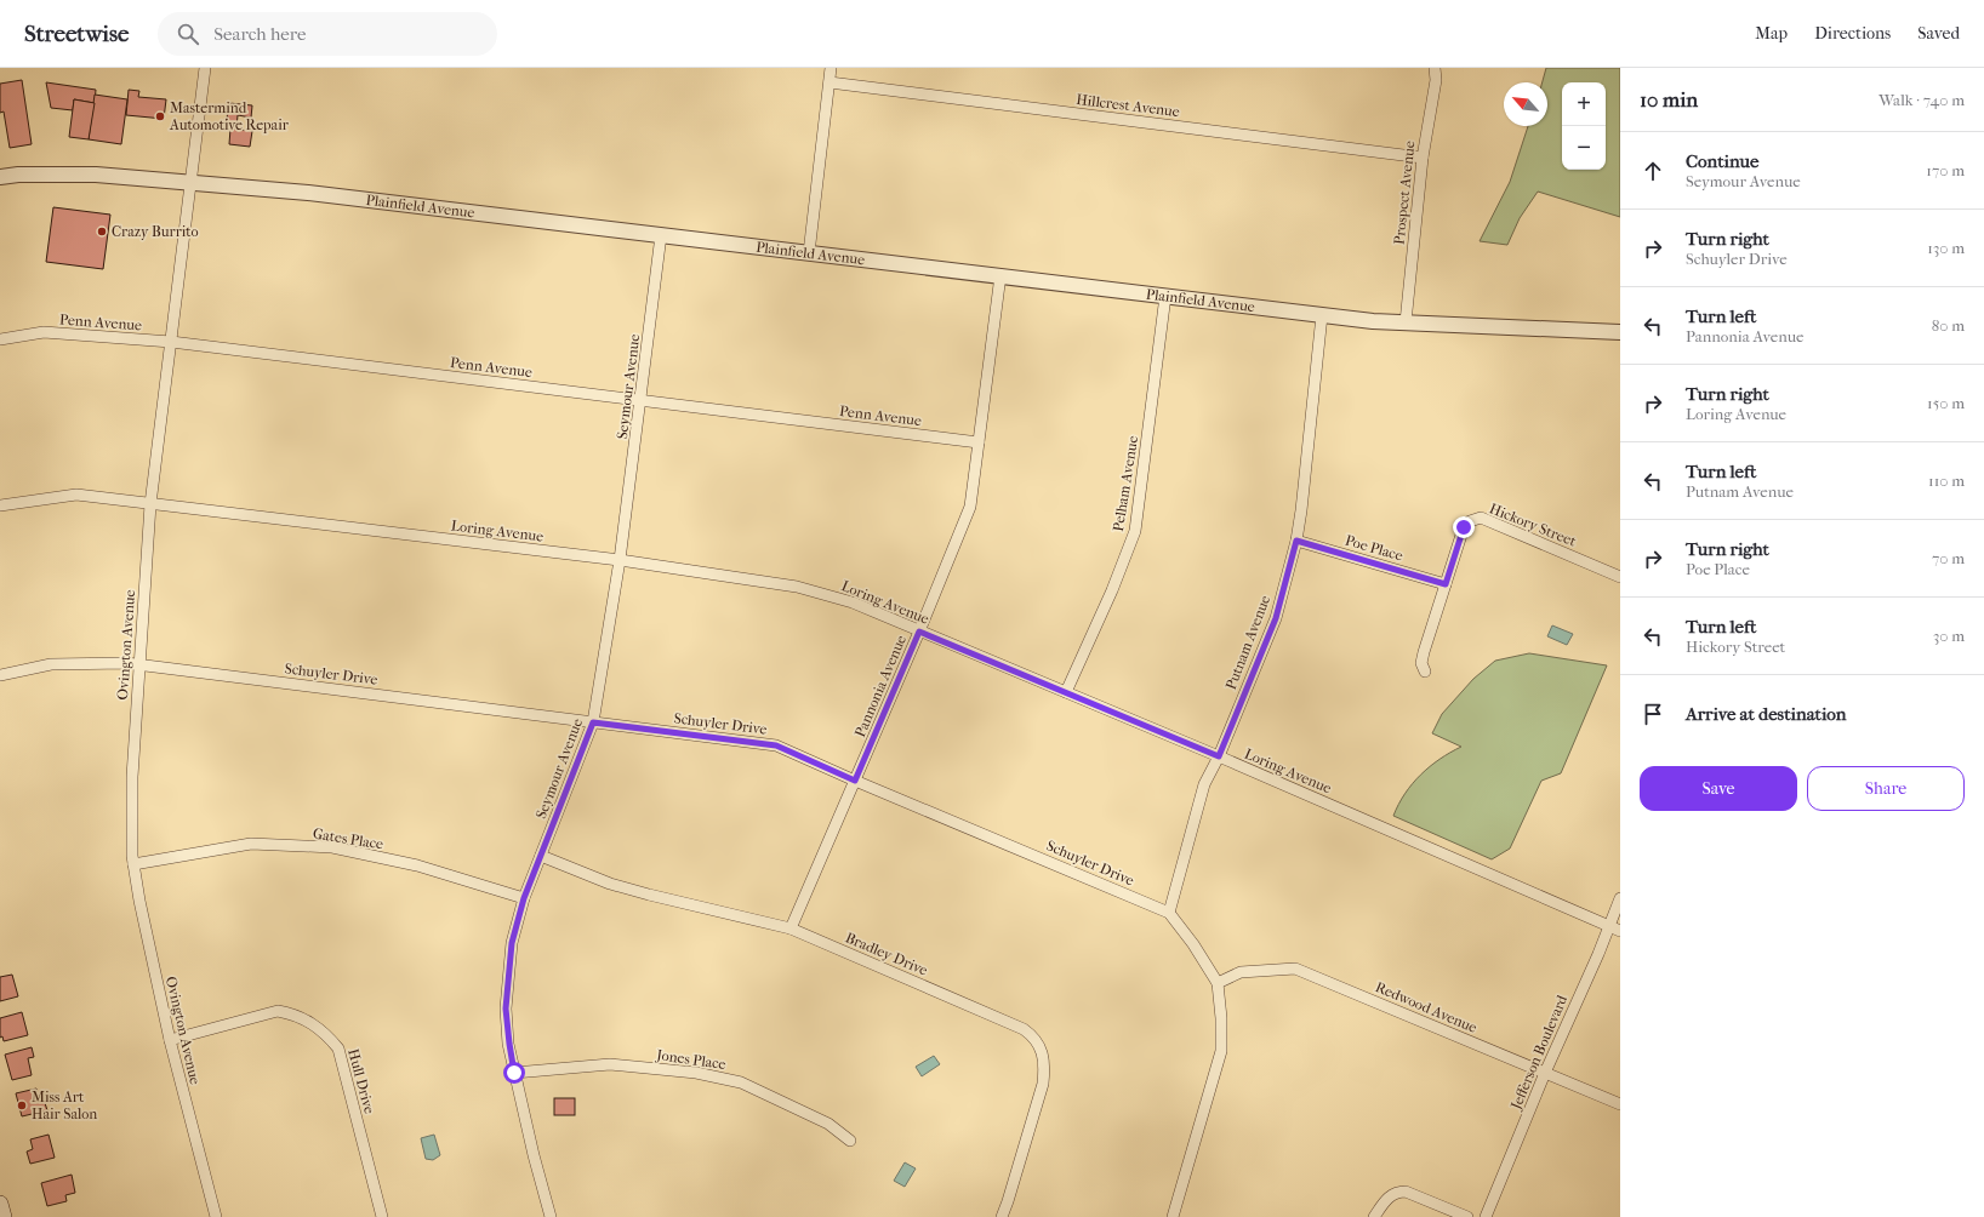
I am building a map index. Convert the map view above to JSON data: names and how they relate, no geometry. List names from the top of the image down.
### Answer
{
  "streets": {
    "street": [
      "Hillcrest Avenue",
      "Prospect Avenue",
      "Plainfield Avenue",
      "Penn Avenue",
      "Seymour Avenue",
      "Pelham Avenue",
      "Hickory Street",
      "Loring Avenue",
      "Poe Place",
      "Putnam Avenue",
      "Ovington Avenue",
      "Schuyler Drive",
      "Pannonia Avenue",
      "Gates Place",
      "Bradley Drive",
      "Redwood Avenue",
      "Jefferson Boulevard",
      "Jones Place",
      "Hull Drive"
    ]
  },
  "crossings": [
    ["Hillcrest Avenue", "Prospect Avenue"],
    ["Prospect Avenue", "Plainfield Avenue"],
    ["Plainfield Avenue", "Seymour Avenue"],
    ["Plainfield Avenue", "Pelham Avenue"],
    ["Plainfield Avenue", "Putnam Avenue"],
    ["Plainfield Avenue", "Ovington Avenue"],
    ["Plainfield Avenue", "Pannonia Avenue"],
    ["Penn Avenue", "Seymour Avenue"],
    ["Penn Avenue", "Ovington Avenue"],
    ["Penn Avenue", "Pannonia Avenue"],
    ["Seymour Avenue", "Loring Avenue"],
    ["Seymour Avenue", "Schuyler Drive"],
    ["Seymour Avenue", "Gates Place"],
    ["Seymour Avenue", "Bradley Drive"],
    ["Seymour Avenue", "Jones Place"],
    ["Pelham Avenue", "Loring Avenue"],
    ["Hickory Street", "Poe Place"],
    ["Loring Avenue", "Putnam Avenue"],
    ["Loring Avenue", "Ovington Avenue"],
    ["Loring Avenue", "Pannonia Avenue"],
    ["Loring Avenue", "Jefferson Boulevard"],
    ["Poe Place", "Putnam Avenue"],
    ["Putnam Avenue", "Schuyler Drive"],
    ["Ovington Avenue", "Schuyler Drive"],
    ["Ovington Avenue", "Gates Place"],
    ["Ovington Avenue", "Hull Drive"],
    ["Schuyler Drive", "Pannonia Avenue"],
    ["Schuyler Drive", "Redwood Avenue"],
    ["Pannonia Avenue", "Bradley Drive"],
    ["Redwood Avenue", "Jefferson Boulevard"]
  ],
  "places": ["Mastermind Automotive Repair", "Crazy Burrito", "Miss Art Hair Salon"],
  "north": "top left",
  "page": {
    "header": "Streetwise",
    "search": "Search here",
    "nav": ["Map", "Directions", "Saved"],
    "heading": ["10 min", "Walk · 740 m"],
    "map_buttons": ["+", "−"],
    "list": [
      ["Continue", "Seymour Avenue", "170 m"],
      ["Turn right", "Schuyler Drive", "130 m"],
      ["Turn left", "Pannonia Avenue", "80 m"],
      ["Turn right", "Loring Avenue", "150 m"],
      ["Turn left", "Putnam Avenue", "110 m"],
      ["Turn right", "Poe Place", "70 m"],
      ["Turn left", "Hickory Street", "30 m"],
      "Arrive at destination"
    ],
    "buttons": ["Save", "Share"]
  }
}
